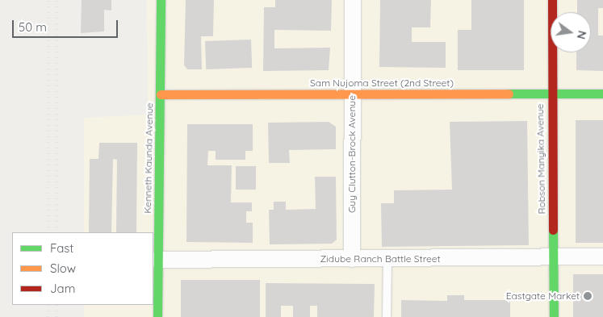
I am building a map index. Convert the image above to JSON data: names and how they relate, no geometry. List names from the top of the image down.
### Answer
{
  "streets": {
    "main road": ["Sam Nujoma Street (2nd Street)", "Kenneth Kaunda Avenue", "Robson Manyika Avenue"],
    "street": ["Guy Clutton-Brock Avenue", "Zidube Ranch Battle Street"]
  },
  "crossings": [
    ["Sam Nujoma Street (2nd Street)", "Guy Clutton-Brock Avenue"],
    ["Sam Nujoma Street (2nd Street)", "Kenneth Kaunda Avenue"],
    ["Sam Nujoma Street (2nd Street)", "Robson Manyika Avenue"],
    ["Guy Clutton-Brock Avenue", "Zidube Ranch Battle Street"],
    ["Kenneth Kaunda Avenue", "Zidube Ranch Battle Street"],
    ["Robson Manyika Avenue", "Zidube Ranch Battle Street"]
  ],
  "places": ["Eastgate Market"],
  "legend": ["Fast", "Slow", "Jam"],
  "scale_bar": "50 m",
  "north": "right"
}
